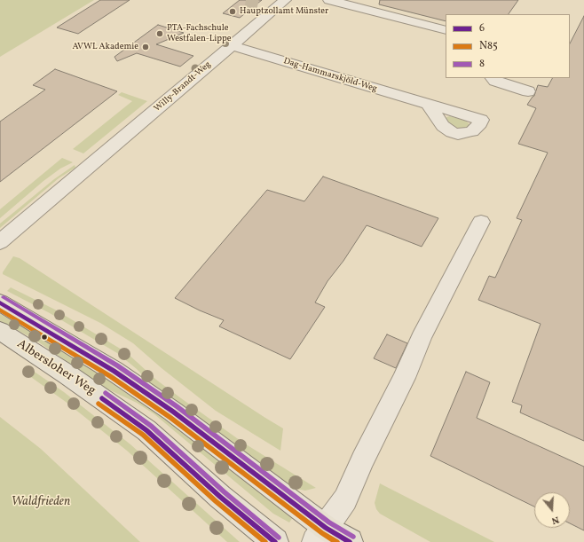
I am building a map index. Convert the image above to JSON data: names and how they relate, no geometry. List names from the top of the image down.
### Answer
{
  "streets": {
    "main road": ["Albersloher Weg"],
    "street": ["Dag-Hammarskjöld-Weg", "Willy-Brandt-Weg"]
  },
  "crossings": [
    ["Dag-Hammarskjöld-Weg", "Willy-Brandt-Weg"]
  ],
  "parks": ["Waldfrieden"],
  "places": ["Hauptzollamt Münster", "PTA-Fachschule Westfalen-Lippe", "AVWL Akademie"],
  "lines": ["transit line 8", "transit line 6", "transit line N85"],
  "legend": ["6", "N85", "8"],
  "north": "bottom"
}
